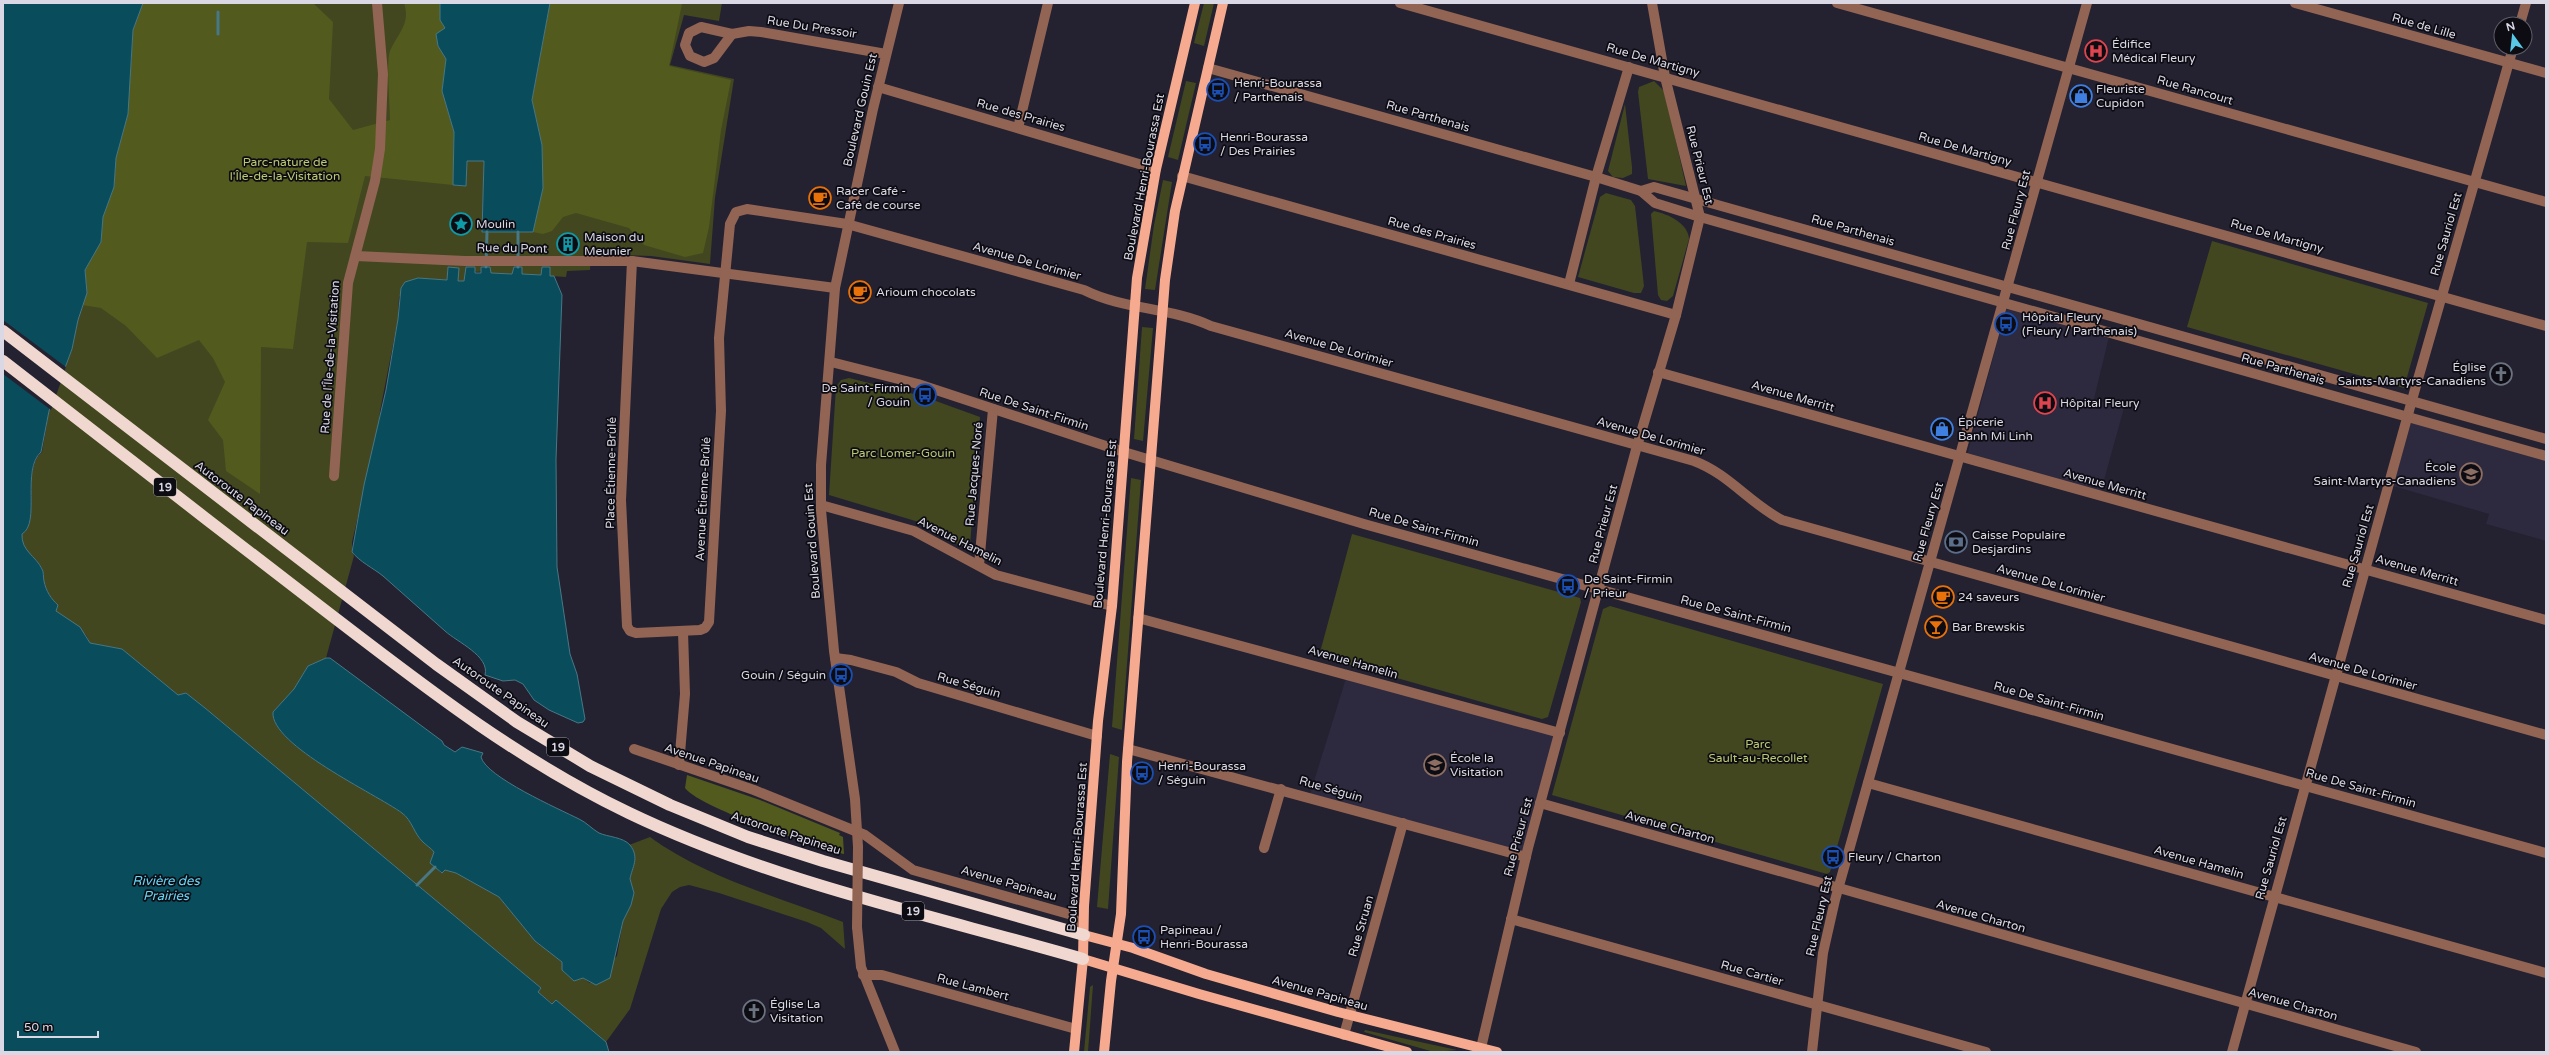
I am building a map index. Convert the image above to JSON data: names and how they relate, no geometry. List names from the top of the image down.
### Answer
{
  "streets": {
    "highway": ["19", "Autoroute Papineau"],
    "main road": ["Boulevard Henri-Bourassa Est", "Avenue Papineau"],
    "street": [
      "Rue de Lille",
      "Rue Du Pressoir",
      "Rue De Martigny",
      "Rue Rancourt",
      "Boulevard Gouin Est",
      "Rue des Prairies",
      "Rue Parthenais",
      "Rue Prieur Est",
      "Rue Fleury Est",
      "Rue Sauriol Est",
      "Rue du Pont",
      "Avenue De Lorimier",
      "Rue de l'Île-de-la-Visitation",
      "Avenue Merritt",
      "Rue De Saint-Firmin",
      "Place Étienne-Brûlé",
      "Rue Jacques-Noré",
      "Avenue Étienne-Brûlé",
      "Avenue Hamelin",
      "Rue Séguin",
      "Avenue Charton",
      "Rue Struan",
      "Rue Cartier",
      "Rue Lambert"
    ]
  },
  "crossings": [
    ["Rue de Lille", "Rue Sauriol Est"],
    ["Rue Du Pressoir", "Boulevard Gouin Est"],
    ["Rue De Martigny", "Rue Prieur Est"],
    ["Rue De Martigny", "Rue Fleury Est"],
    ["Rue De Martigny", "Rue Sauriol Est"],
    ["Rue Rancourt", "Rue Fleury Est"],
    ["Rue Rancourt", "Rue Sauriol Est"],
    ["Boulevard Gouin Est", "Rue des Prairies"],
    ["Boulevard Gouin Est", "Rue du Pont"],
    ["Boulevard Gouin Est", "Avenue De Lorimier"],
    ["Boulevard Gouin Est", "Rue De Saint-Firmin"],
    ["Boulevard Gouin Est", "Avenue Hamelin"],
    ["Boulevard Gouin Est", "Rue Séguin"],
    ["Boulevard Gouin Est", "Avenue Papineau"],
    ["Boulevard Gouin Est", "Rue Lambert"],
    ["Rue des Prairies", "Rue Prieur Est"],
    ["Rue des Prairies", "Boulevard Henri-Bourassa Est"],
    ["Rue Parthenais", "Rue Prieur Est"],
    ["Rue Parthenais", "Rue Fleury Est"],
    ["Rue Parthenais", "Rue Sauriol Est"],
    ["Rue Prieur Est", "Avenue De Lorimier"],
    ["Rue Prieur Est", "Avenue Merritt"],
    ["Rue Prieur Est", "Rue De Saint-Firmin"],
    ["Rue Prieur Est", "Avenue Hamelin"],
    ["Rue Prieur Est", "Rue Séguin"],
    ["Rue Prieur Est", "Avenue Papineau"],
    ["Rue Prieur Est", "Avenue Charton"],
    ["Rue Prieur Est", "Rue Cartier"],
    ["Boulevard Henri-Bourassa Est", "Avenue De Lorimier"],
    ["Boulevard Henri-Bourassa Est", "Rue De Saint-Firmin"],
    ["Boulevard Henri-Bourassa Est", "19"],
    ["Boulevard Henri-Bourassa Est", "Autoroute Papineau"],
    ["Boulevard Henri-Bourassa Est", "Avenue Hamelin"],
    ["Boulevard Henri-Bourassa Est", "Rue Séguin"],
    ["Boulevard Henri-Bourassa Est", "Avenue Papineau"],
    ["Boulevard Henri-Bourassa Est", "Rue Lambert"],
    ["Rue Fleury Est", "Avenue De Lorimier"],
    ["Rue Fleury Est", "Avenue Merritt"],
    ["Rue Fleury Est", "Rue De Saint-Firmin"],
    ["Rue Fleury Est", "Avenue Hamelin"],
    ["Rue Fleury Est", "Avenue Charton"],
    ["Rue Fleury Est", "Rue Cartier"],
    ["Rue Sauriol Est", "Avenue De Lorimier"],
    ["Rue Sauriol Est", "Avenue Merritt"],
    ["Rue Sauriol Est", "Rue De Saint-Firmin"],
    ["Rue Sauriol Est", "Avenue Hamelin"],
    ["Rue Sauriol Est", "Avenue Charton"],
    ["Rue du Pont", "Rue de l'Île-de-la-Visitation"],
    ["Rue du Pont", "Place Étienne-Brûlé"],
    ["Rue du Pont", "Avenue Étienne-Brûlé"],
    ["Avenue De Lorimier", "Avenue Étienne-Brûlé"],
    ["Rue De Saint-Firmin", "Rue Jacques-Noré"],
    ["Place Étienne-Brûlé", "Avenue Étienne-Brûlé"],
    ["Rue Jacques-Noré", "Avenue Hamelin"],
    ["Autoroute Papineau", "Avenue Papineau"],
    ["Rue Séguin", "Rue Struan"],
    ["Avenue Papineau", "Rue Struan"]
  ],
  "water": ["Rivière des Prairies"],
  "parks": ["Parc-nature de l'Île-de-la-Visitation", "Parc Lomer-Gouin", "Parc Sault-au-Recollet"],
  "places": {
    "hospital": ["Édifice Médical Fleury", "Hôpital Fleury"],
    "bus stop": [
      "Henri-Bourassa / Parthenais",
      "Henri-Bourassa / Des Prairies",
      "Hôpital Fleury (Fleury / Parthenais)",
      "De Saint-Firmin / Gouin",
      "De Saint-Firmin / Prieur",
      "Gouin / Séguin",
      "Henri-Bourassa / Séguin",
      "Fleury / Charton",
      "Papineau / Henri-Bourassa"
    ],
    "shop": ["Fleuriste Cupidon", "Épicerie Banh Mi Linh"],
    "cafe": ["Racer Café - Café de course", "Arioum chocolats", "24 saveurs"],
    "place": ["Moulin"],
    "building": ["Maison du Meunier"],
    "church": ["Église Saints-Martyrs-Canadiens", "Église La Visitation"],
    "school or university": ["École Saint-Martyrs-Canadiens", "École la Visitation"],
    "bank": ["Caisse Populaire Desjardins"],
    "bar": ["Bar Brewskis"]
  },
  "scale_bar": "50 m",
  "north": "top"
}
